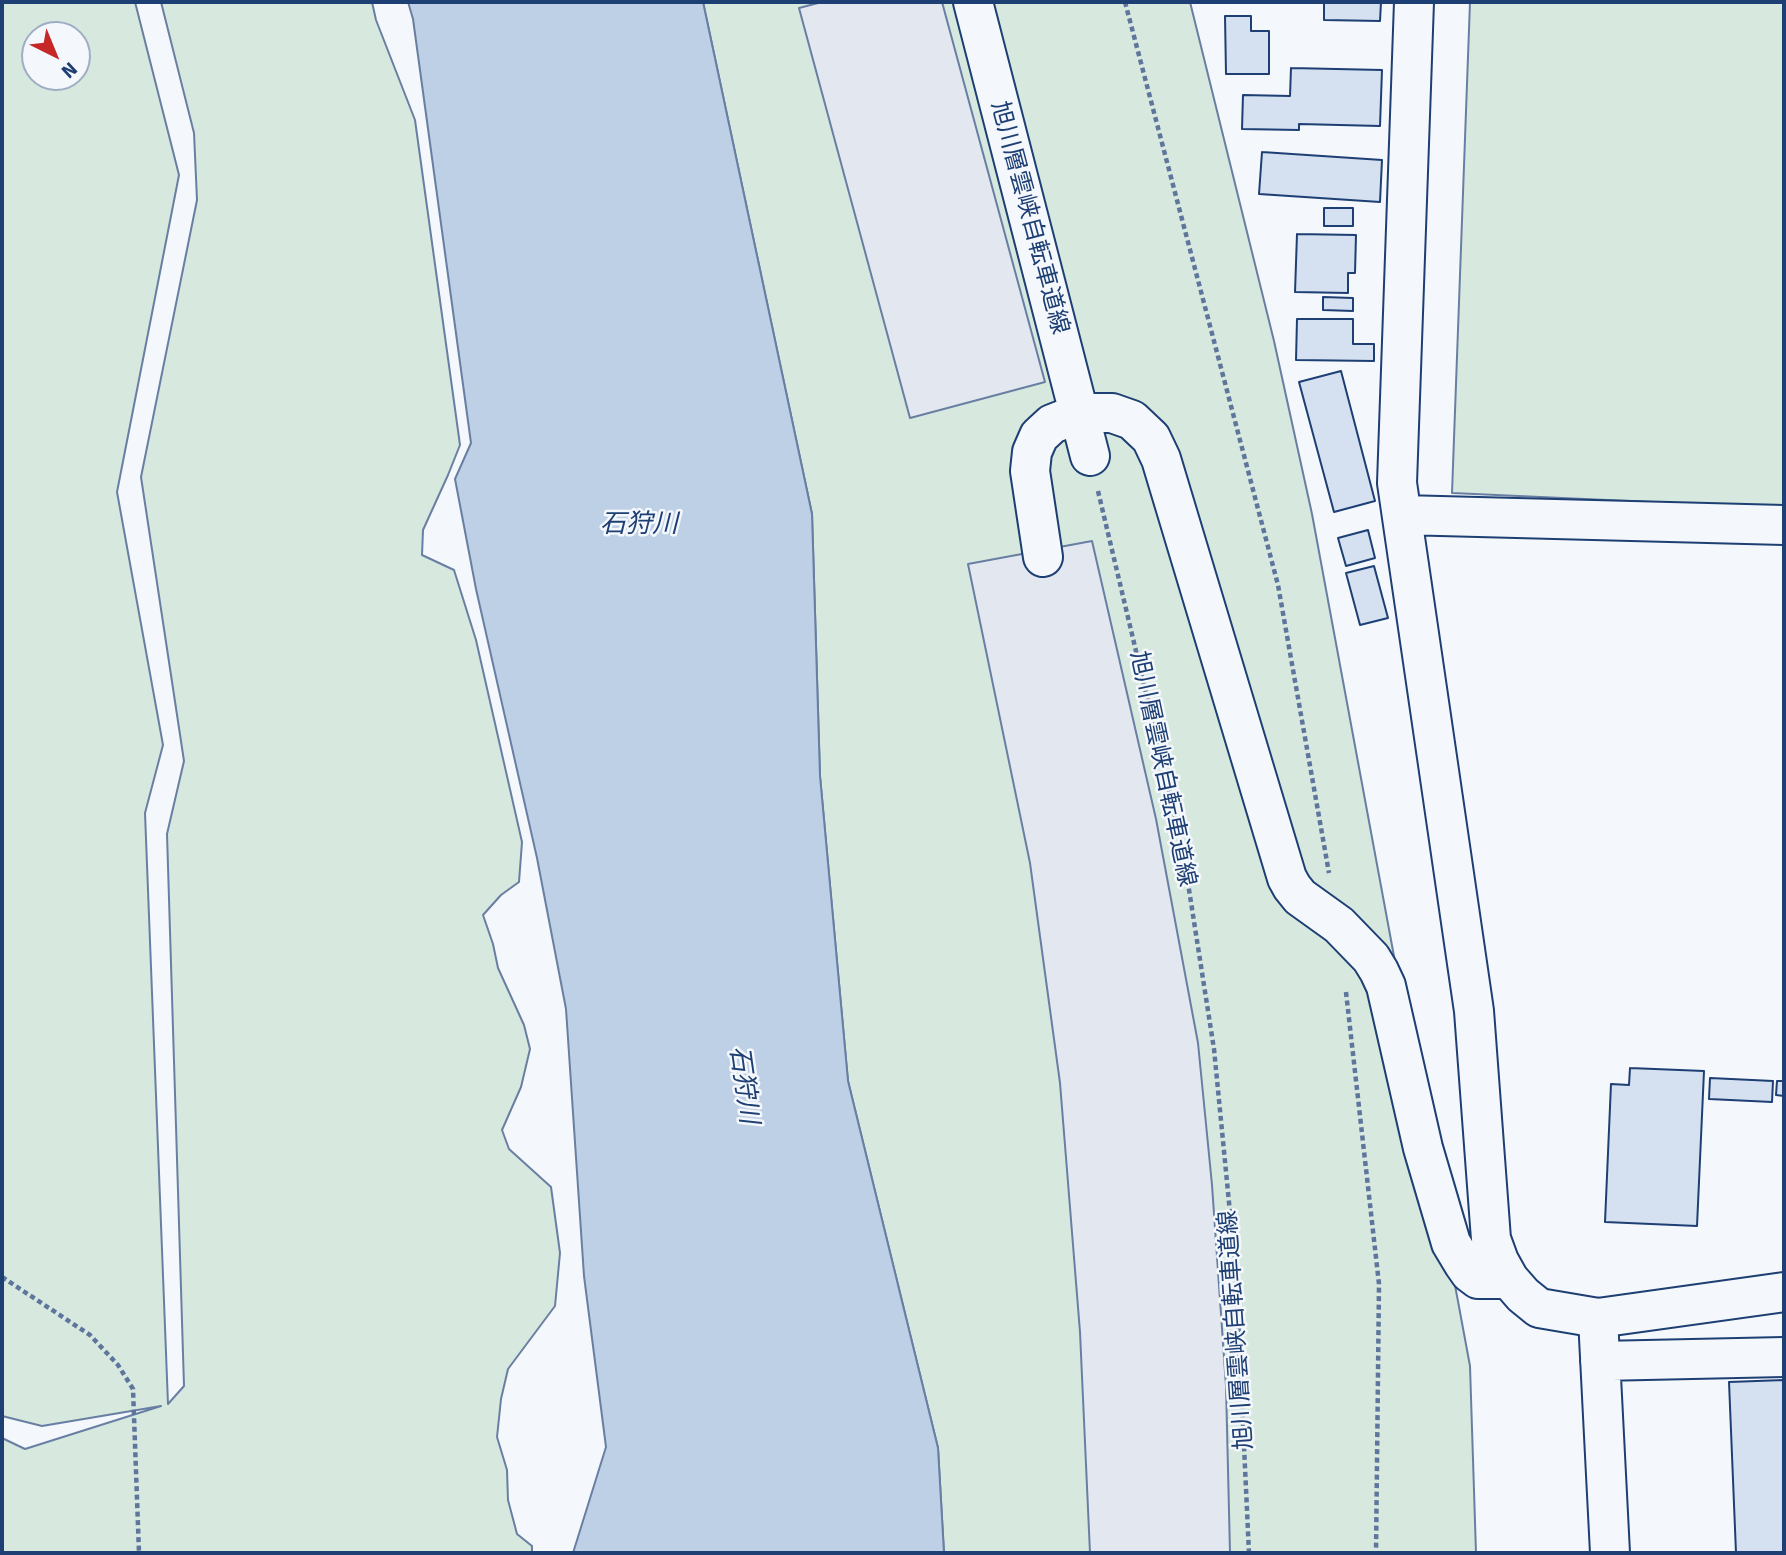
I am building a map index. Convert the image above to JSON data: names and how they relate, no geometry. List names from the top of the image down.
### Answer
{
  "streets": {
    "street": ["旭川層雲峡自転車道線"]
  },
  "water": ["石狩川"],
  "north": "bottom right"
}
